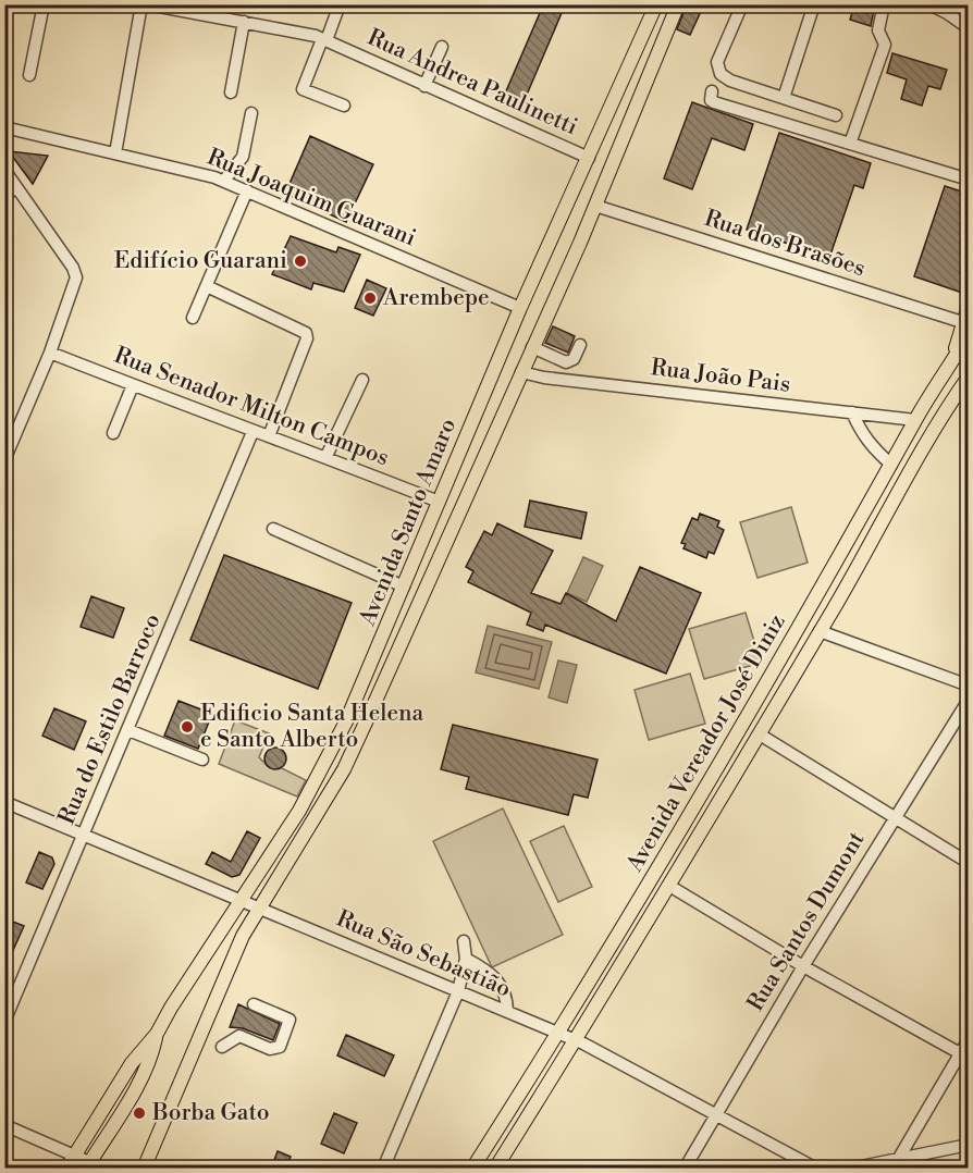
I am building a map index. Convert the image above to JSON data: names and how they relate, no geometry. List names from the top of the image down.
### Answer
{
  "streets": {
    "main road": ["Avenida Santo Amaro", "Avenida Vereador José Diniz"],
    "street": [
      "Rua Andrea Paulinetti",
      "Rua Joaquim Guarani",
      "Rua dos Brasões",
      "Rua João Pais",
      "Rua Senador Milton Campos",
      "Rua do Estilo Barroco",
      "Rua Santos Dumont",
      "Rua São Sebastião"
    ]
  },
  "crossings": [
    ["Rua Andrea Paulinetti", "Avenida Santo Amaro"],
    ["Rua Joaquim Guarani", "Avenida Santo Amaro"],
    ["Rua dos Brasões", "Avenida Santo Amaro"],
    ["Rua dos Brasões", "Avenida Vereador José Diniz"],
    ["Rua João Pais", "Avenida Santo Amaro"],
    ["Rua João Pais", "Avenida Vereador José Diniz"],
    ["Rua Senador Milton Campos", "Avenida Santo Amaro"],
    ["Rua Senador Milton Campos", "Rua do Estilo Barroco"],
    ["Avenida Santo Amaro", "Rua São Sebastião"],
    ["Rua do Estilo Barroco", "Rua São Sebastião"],
    ["Avenida Vereador José Diniz", "Rua São Sebastião"],
    ["Rua Santos Dumont", "Rua São Sebastião"]
  ],
  "places": [
    "Edifício Guarani",
    "Arembepe",
    "Edificio Santa Helena e Santo Alberto",
    "Borba Gato"
  ]
}
